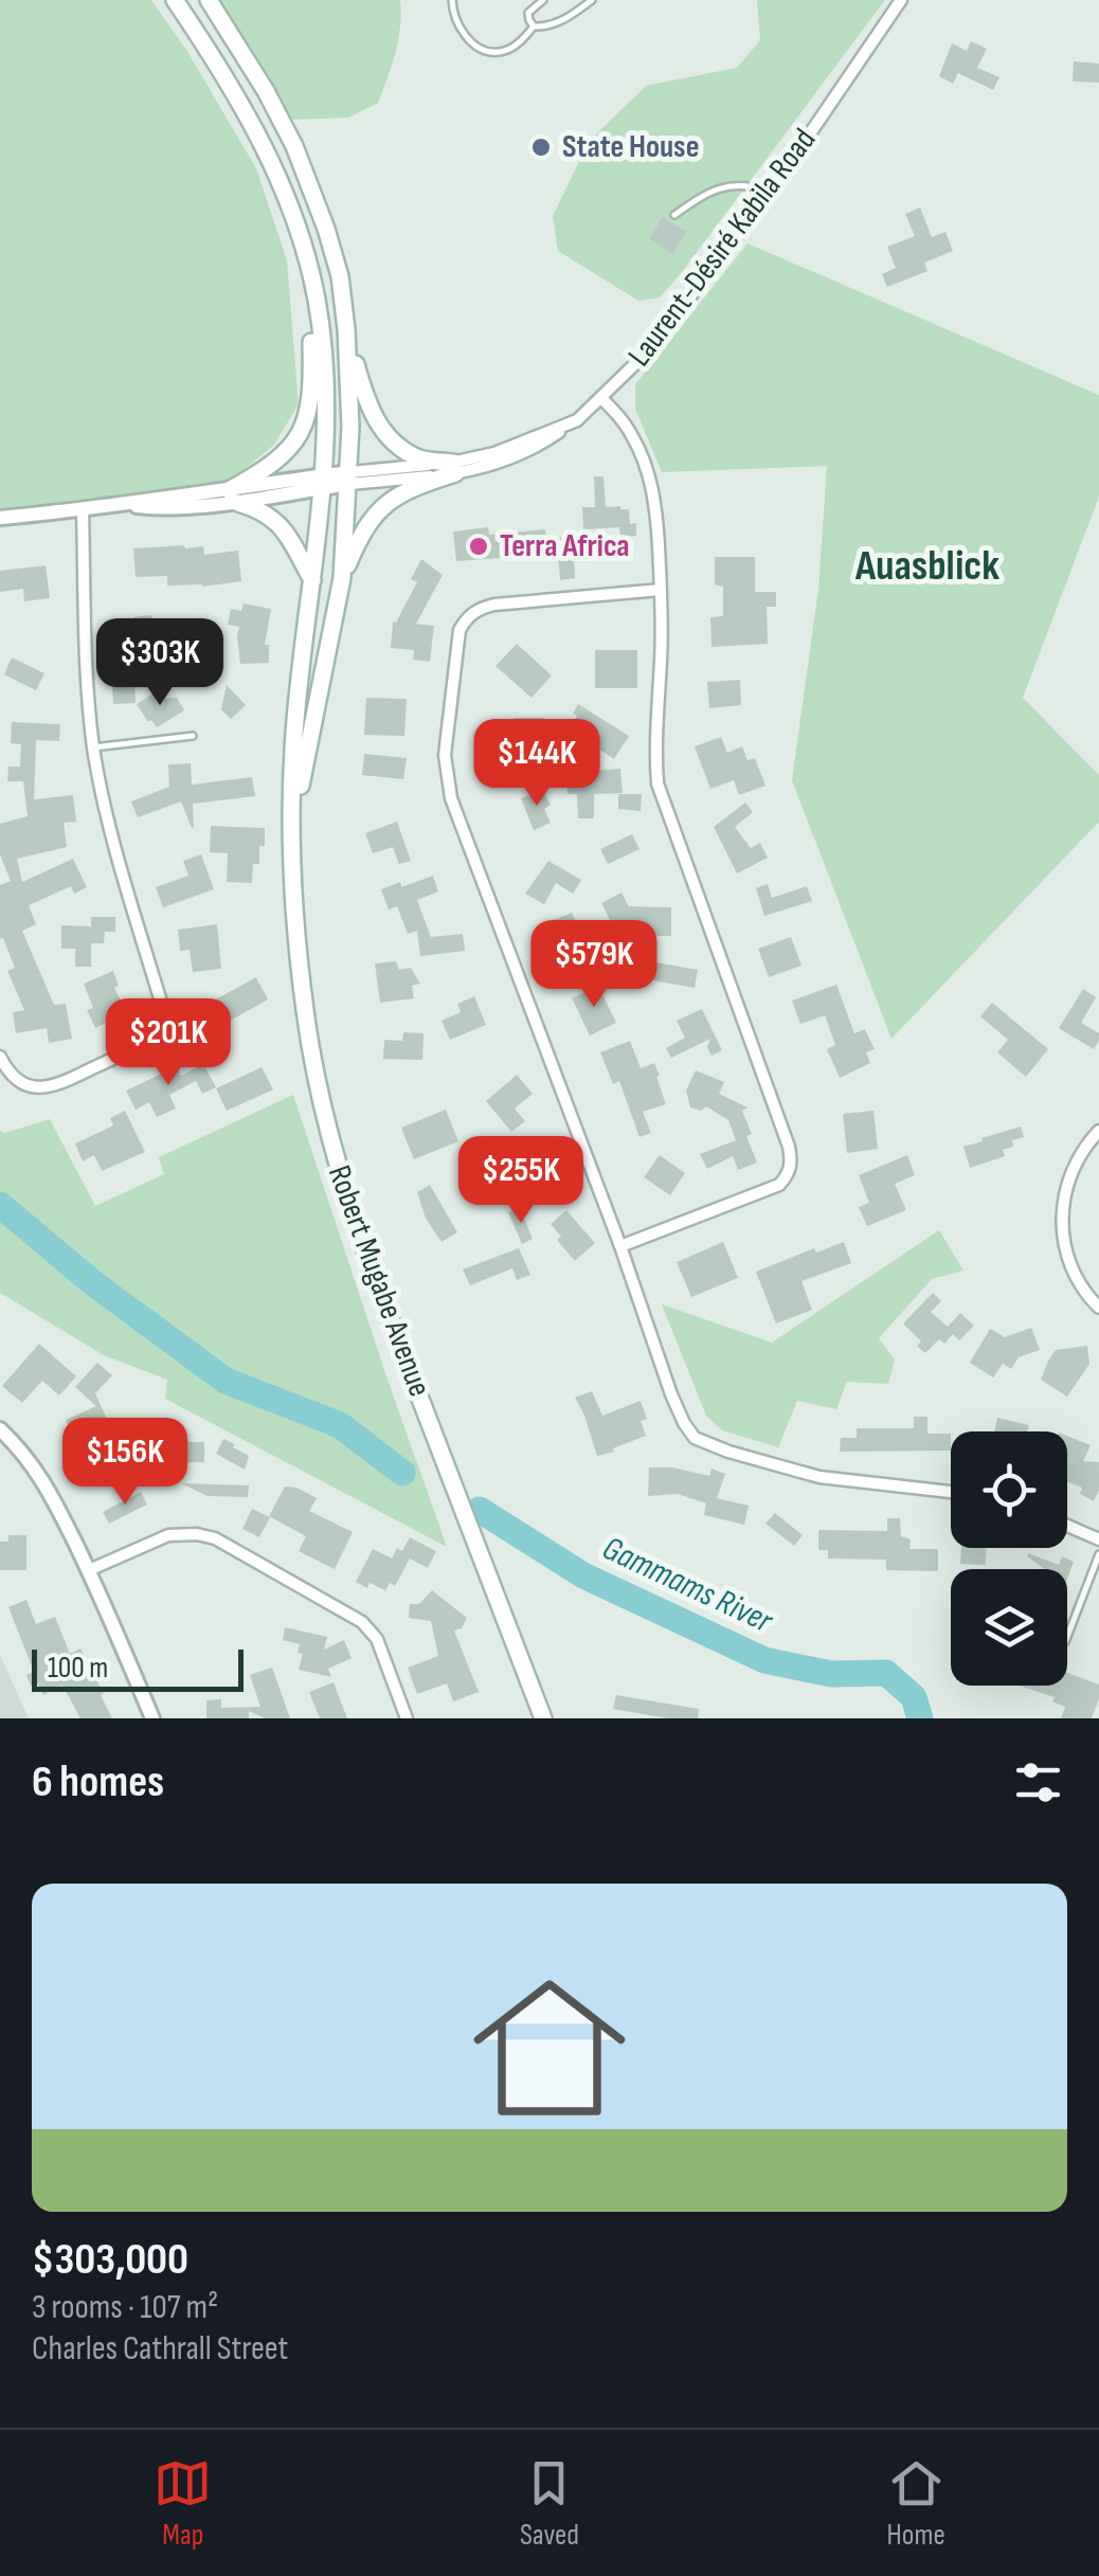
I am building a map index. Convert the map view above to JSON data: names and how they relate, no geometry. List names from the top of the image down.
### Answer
{
  "streets": {
    "main road": ["Robert Mugabe Avenue"],
    "street": ["Laurent-Désiré Kabila Road"]
  },
  "crossings": [
    ["Laurent-Désiré Kabila Road", "Robert Mugabe Avenue"]
  ],
  "districts": ["Auasblick"],
  "water": ["Gammams River"],
  "places": ["State House", "Terra Africa"],
  "scale_bar": "100 m",
  "page": {
    "price": [
      "$303K",
      "$144K",
      "$579K",
      "$201K",
      "$255K",
      "$156K"
    ],
    "scale": "100 m",
    "heading": "6 homes",
    "list": [
      {
        "name": "$303,000",
        "note": "3 rooms · 107 m² · Charles Cathrall Street"
      }
    ],
    "tabs": ["Map", "Saved", "Home"]
  }
}
